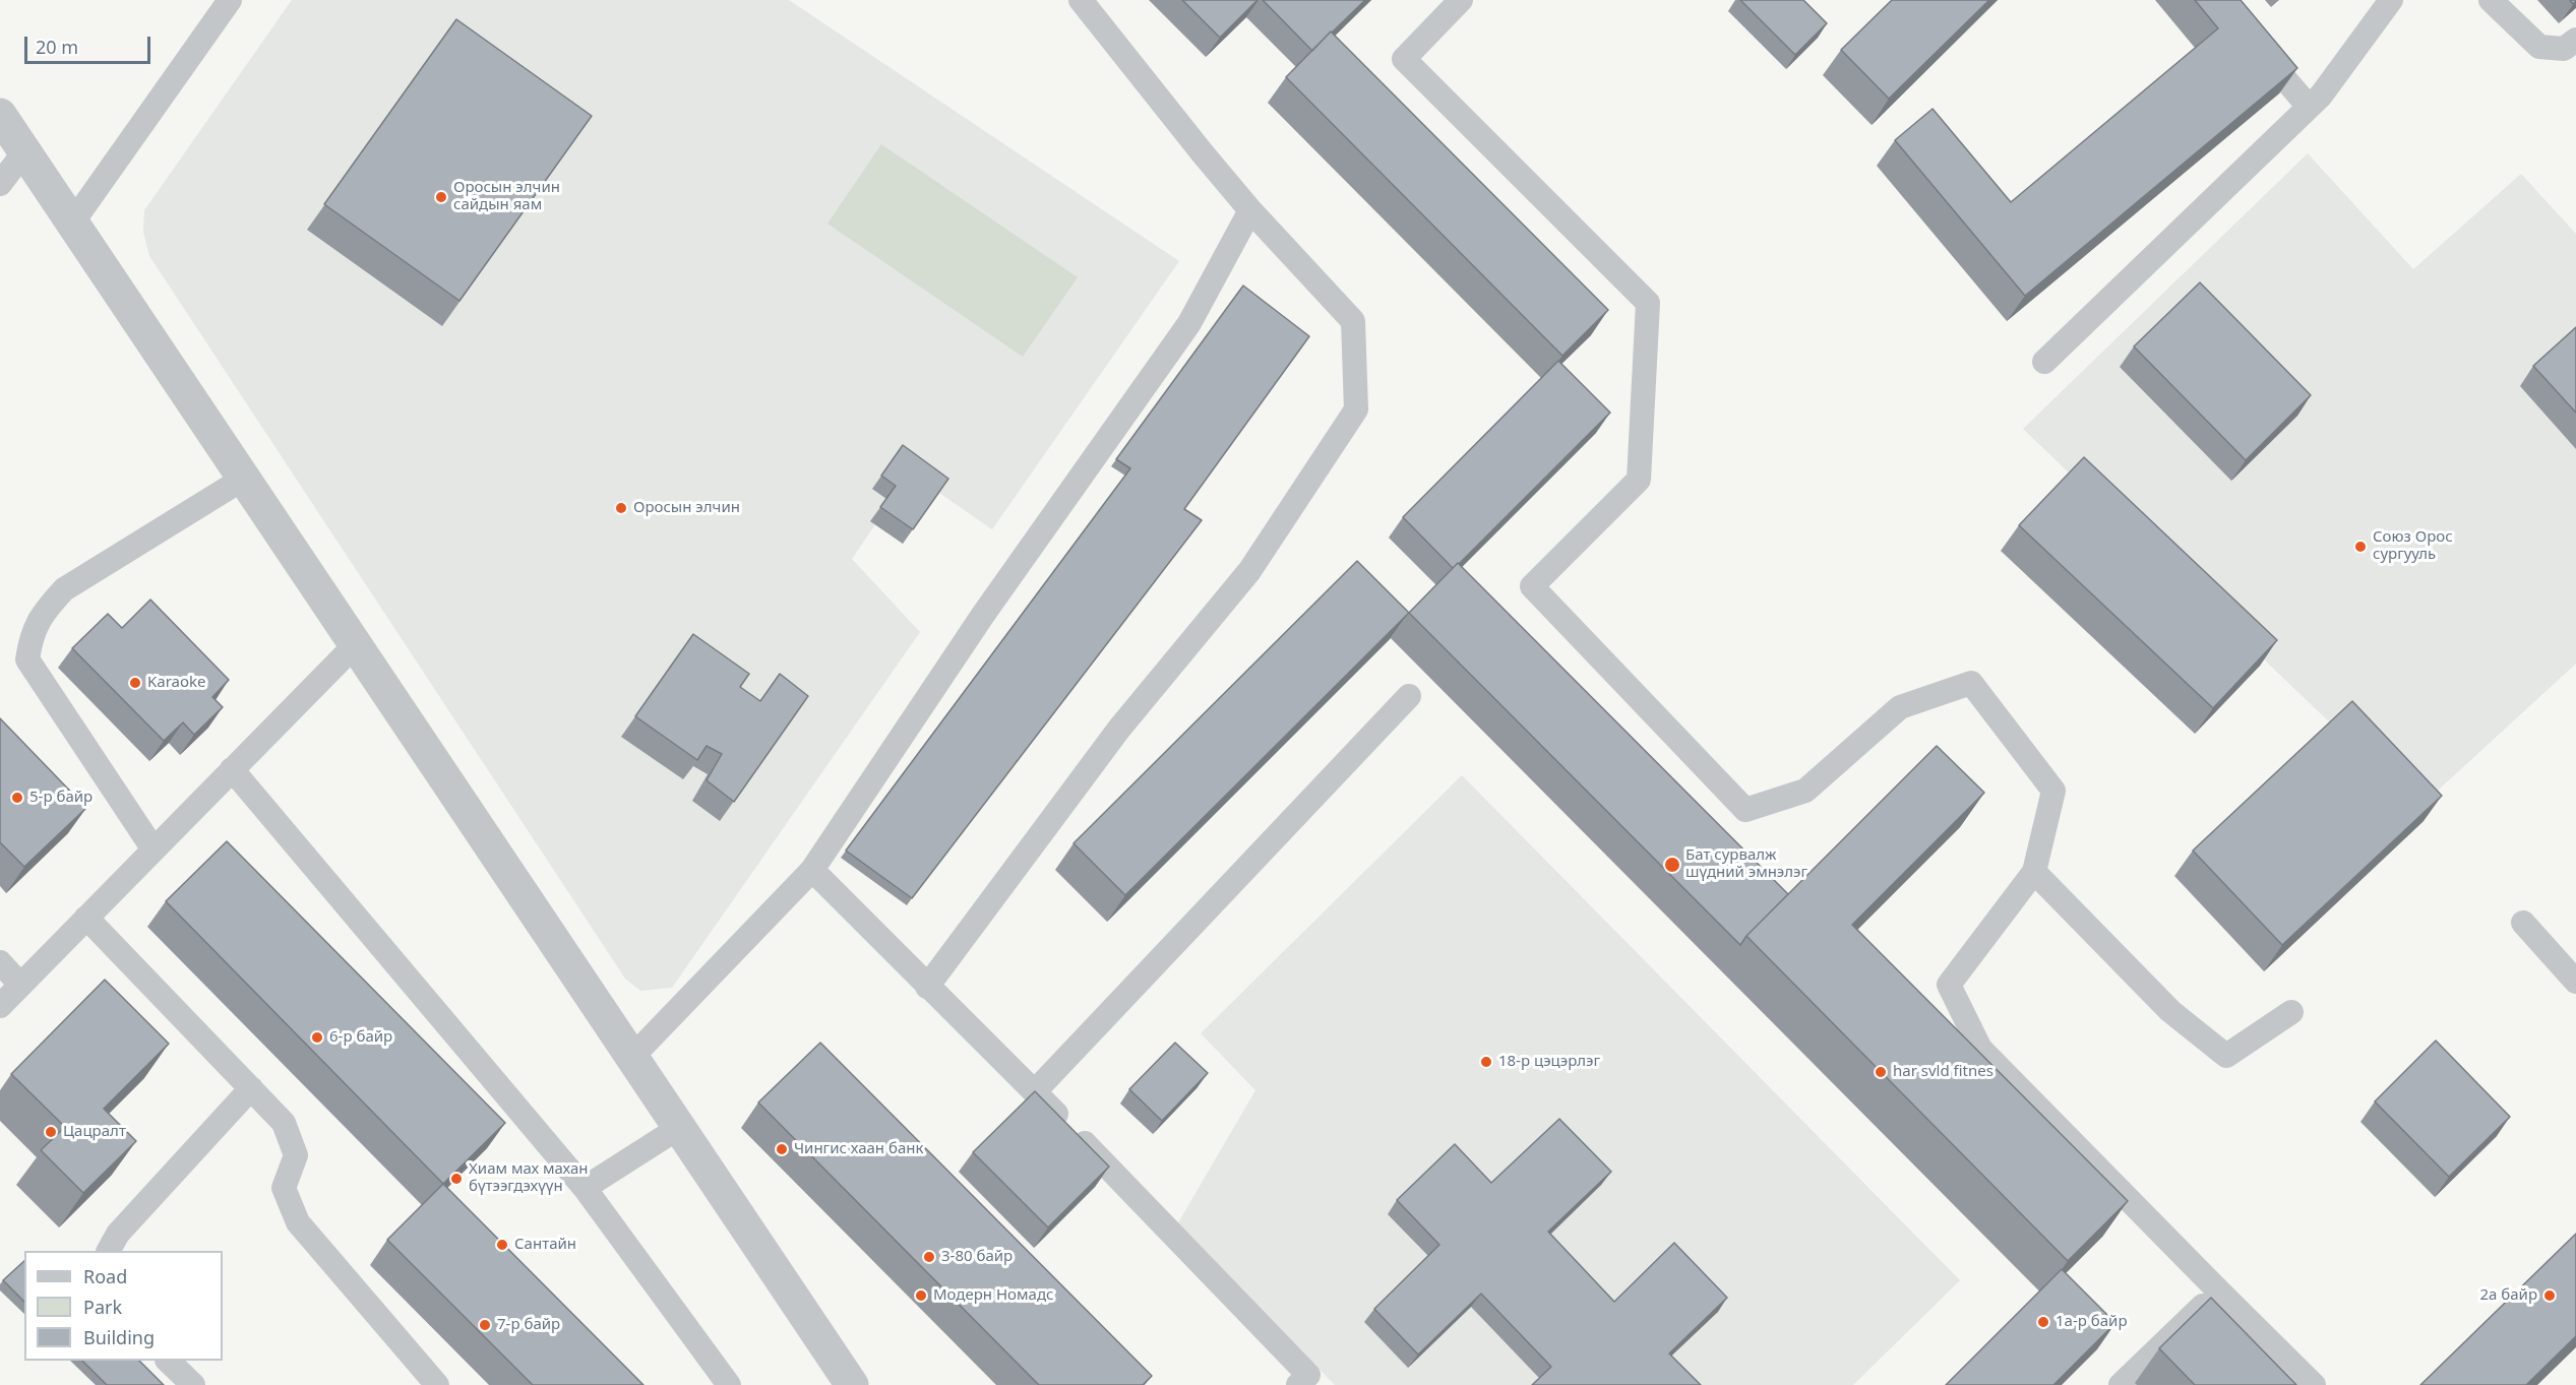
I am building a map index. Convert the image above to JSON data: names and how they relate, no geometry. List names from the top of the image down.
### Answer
{
  "places": [
    "Оросын элчин сайдын яам",
    "Оросын элчин",
    "Союз Орос сургууль",
    "Karaoke",
    "5-р байр",
    "Бат сурвалж шүдний эмнэлэг",
    "6-р байр",
    "18-р цэцэрлэг",
    "har svld fitnes",
    "Цацралт",
    "Чингис хаан банк",
    "Хиам мах махан бүтээгдэхүүн",
    "Сантайн",
    "3-80 байр",
    "Модерн Номадс",
    "2а байр",
    "1а-р байр",
    "7-р байр"
  ],
  "legend": ["Road", "Park", "Building"],
  "scale_bar": "20 m"
}
